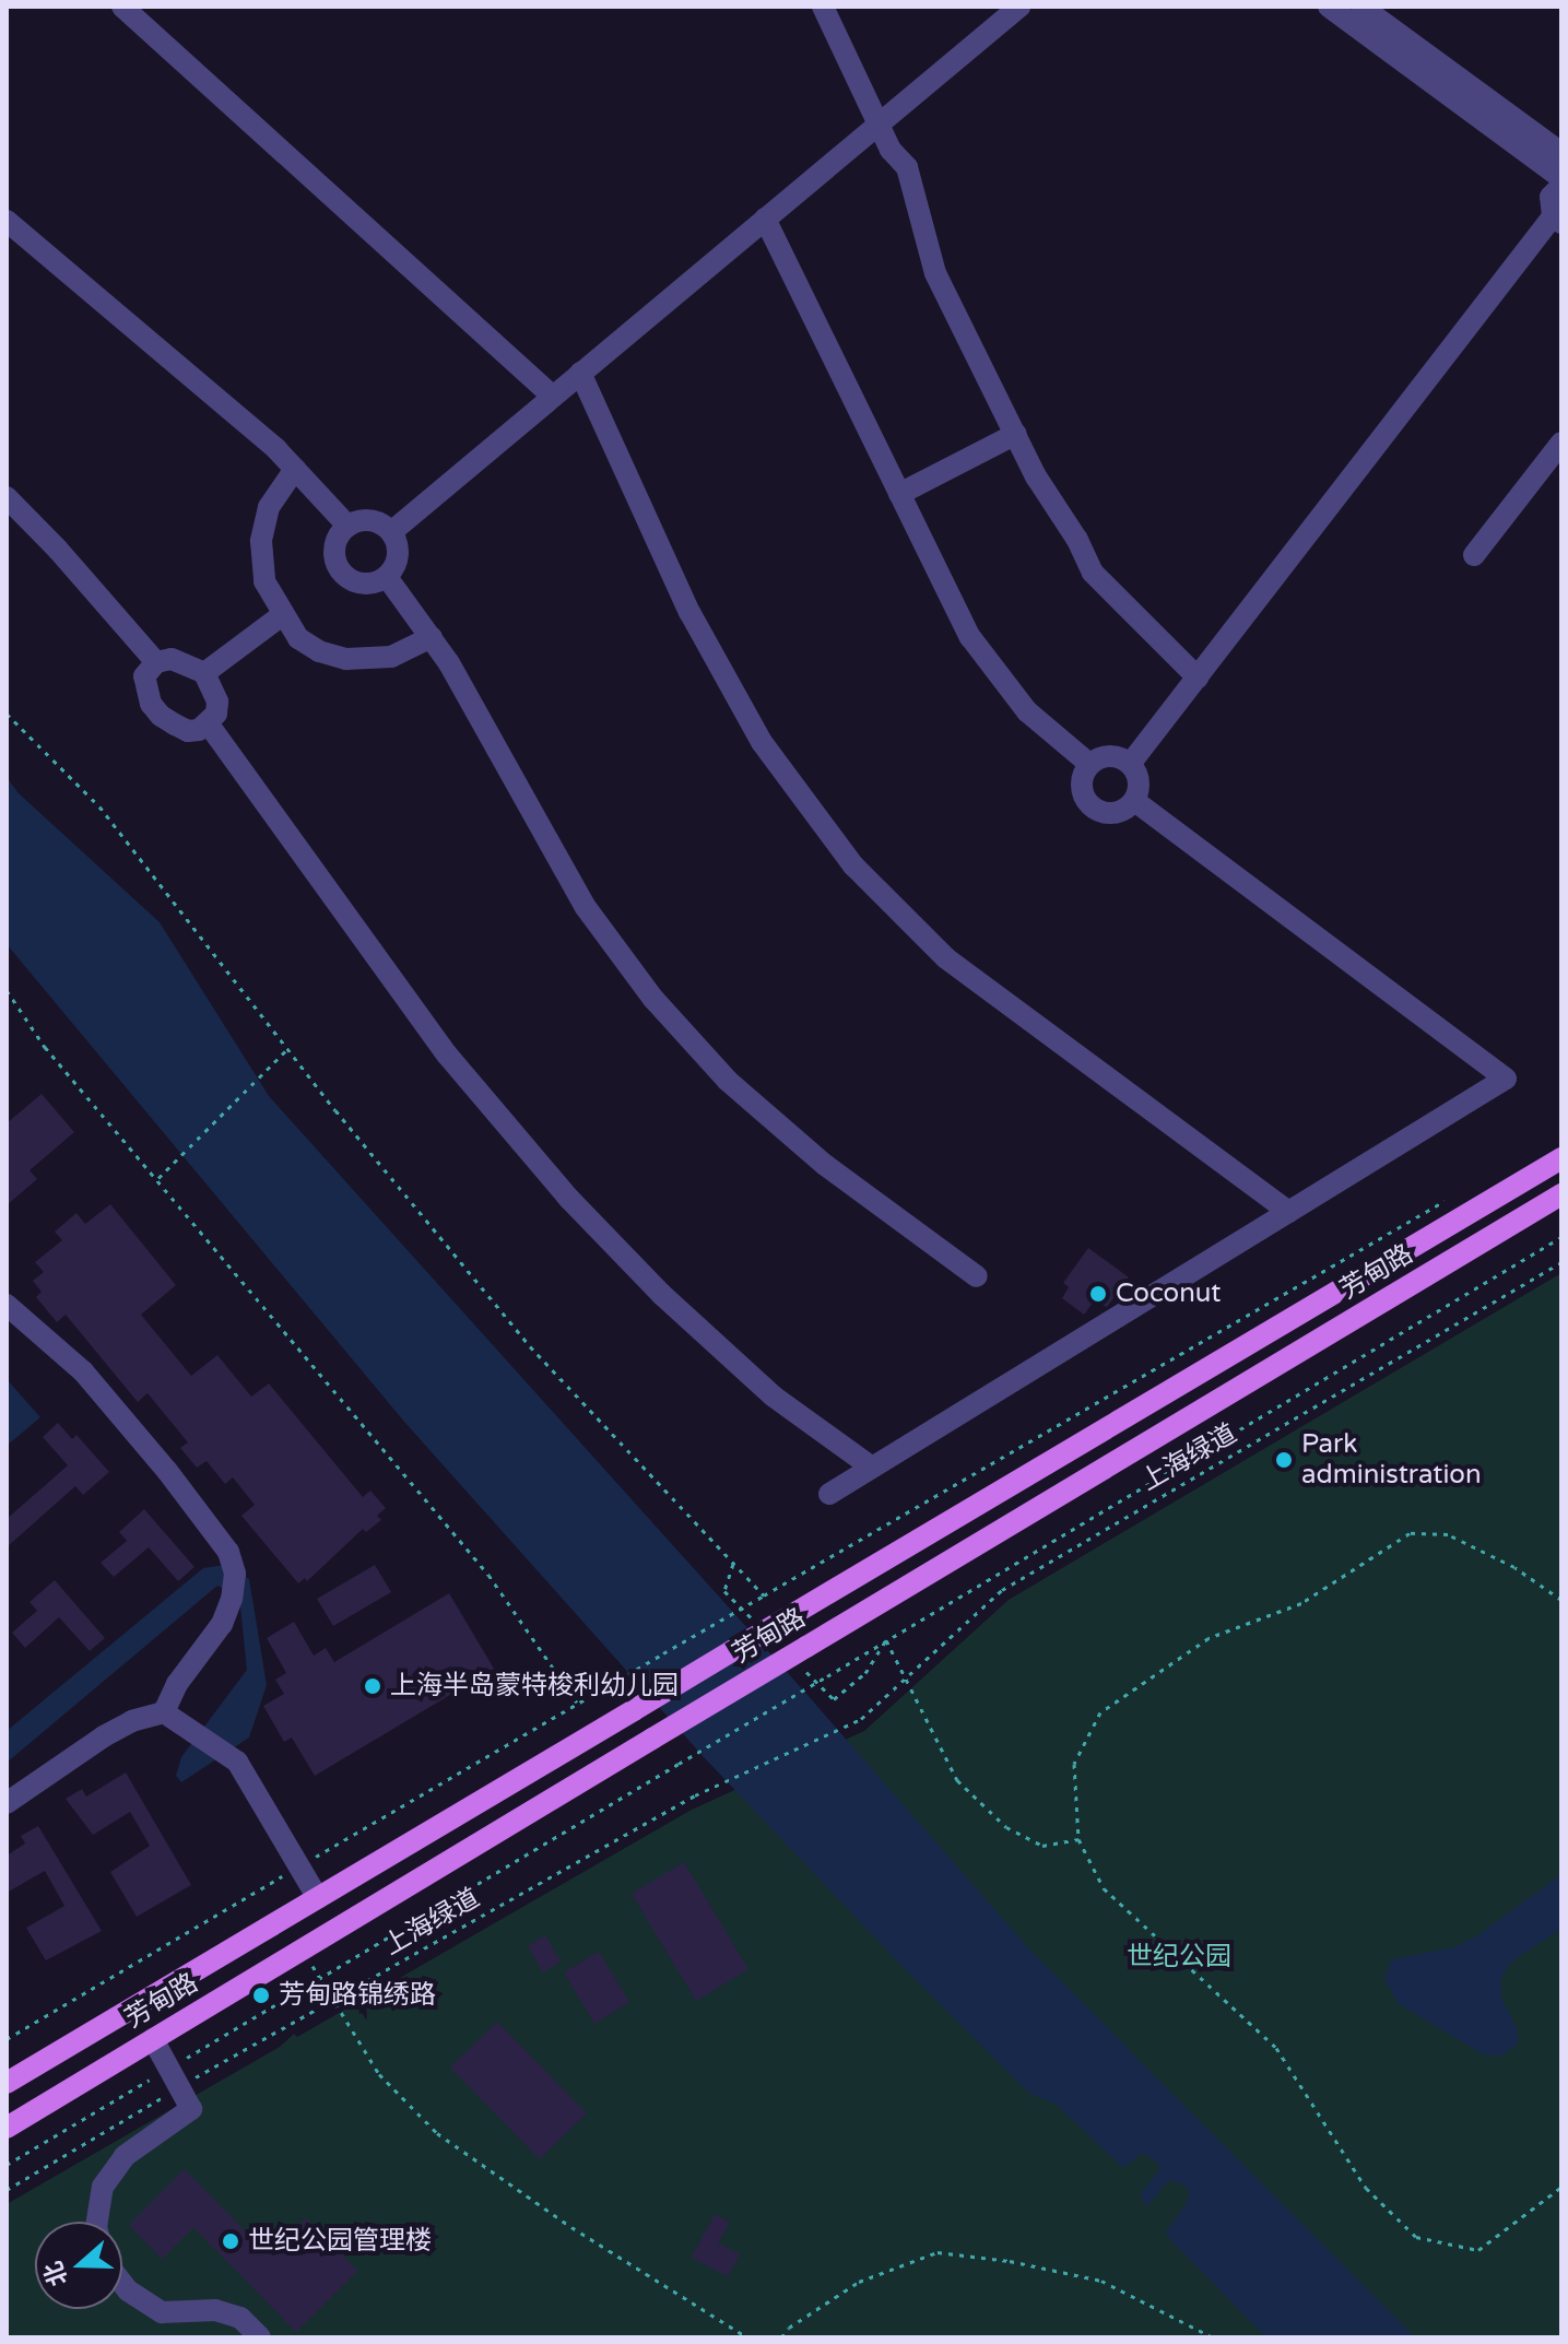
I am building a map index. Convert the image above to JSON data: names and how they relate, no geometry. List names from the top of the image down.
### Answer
{
  "streets": {
    "main road": ["芳甸路"],
    "path": ["上海绿道"]
  },
  "parks": ["世纪公园"],
  "places": [
    "Coconut",
    "Park administration",
    "上海半岛蒙特梭利幼儿园",
    "芳甸路锦绣路",
    "世纪公园管理楼"
  ],
  "north": "left"
}
